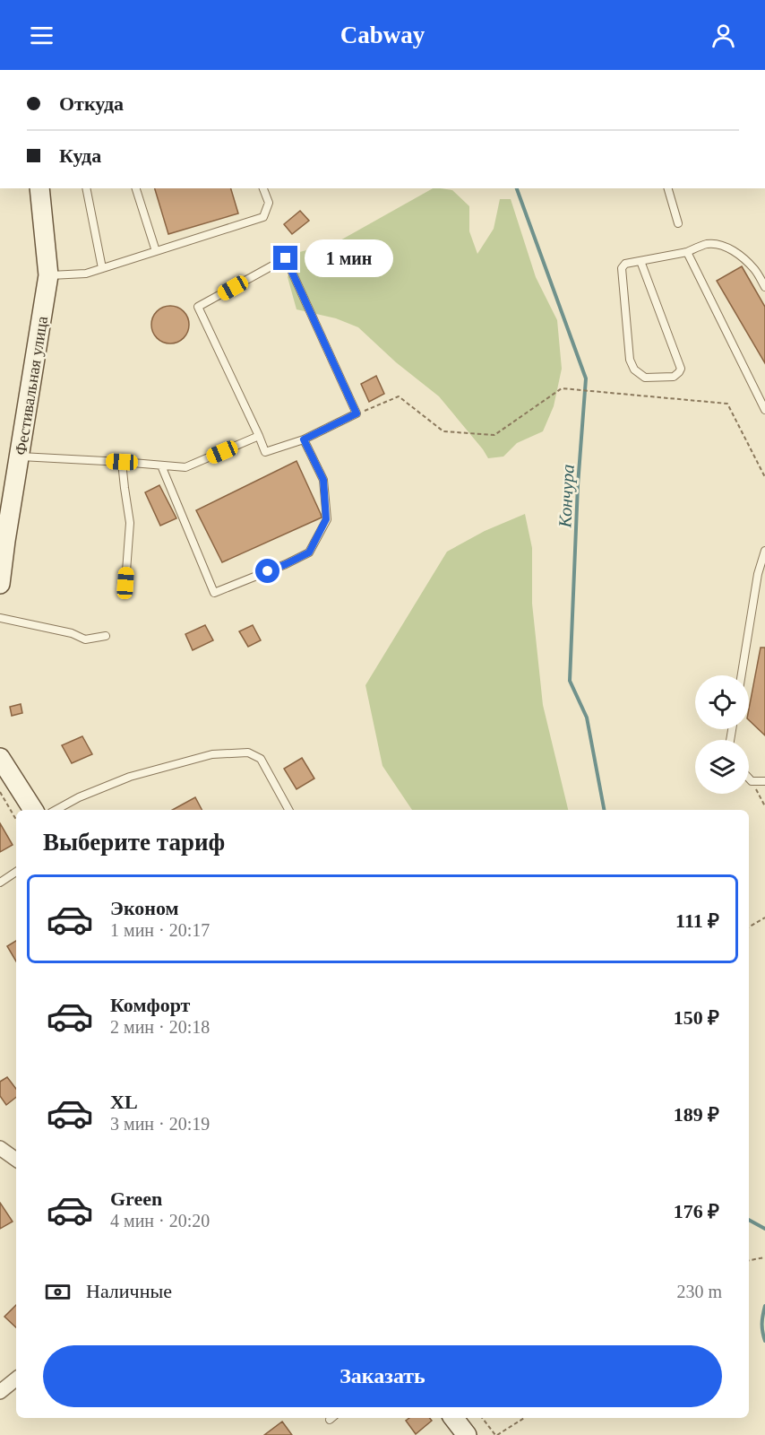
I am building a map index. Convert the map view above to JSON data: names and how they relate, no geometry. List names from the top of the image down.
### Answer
{
  "streets": {
    "main road": ["Фестивальная улица"]
  },
  "water": ["Кончура"],
  "page": {
    "header": "Cabway",
    "banner": ["Откуда", "Куда"],
    "bubble": "1 мин",
    "heading": "Выберите тариф",
    "list": [
      {
        "name": "Эконом",
        "note": "1 мин · 20:17",
        "value": "111 ₽"
      },
      {
        "name": "Комфорт",
        "note": "2 мин · 20:18",
        "value": "150 ₽"
      },
      {
        "name": "XL",
        "note": "3 мин · 20:19",
        "value": "189 ₽"
      },
      {
        "name": "Green",
        "note": "4 мин · 20:20",
        "value": "176 ₽"
      }
    ],
    "pay": ["Наличные", "230 m"],
    "buttons": "Заказать"
  }
}
